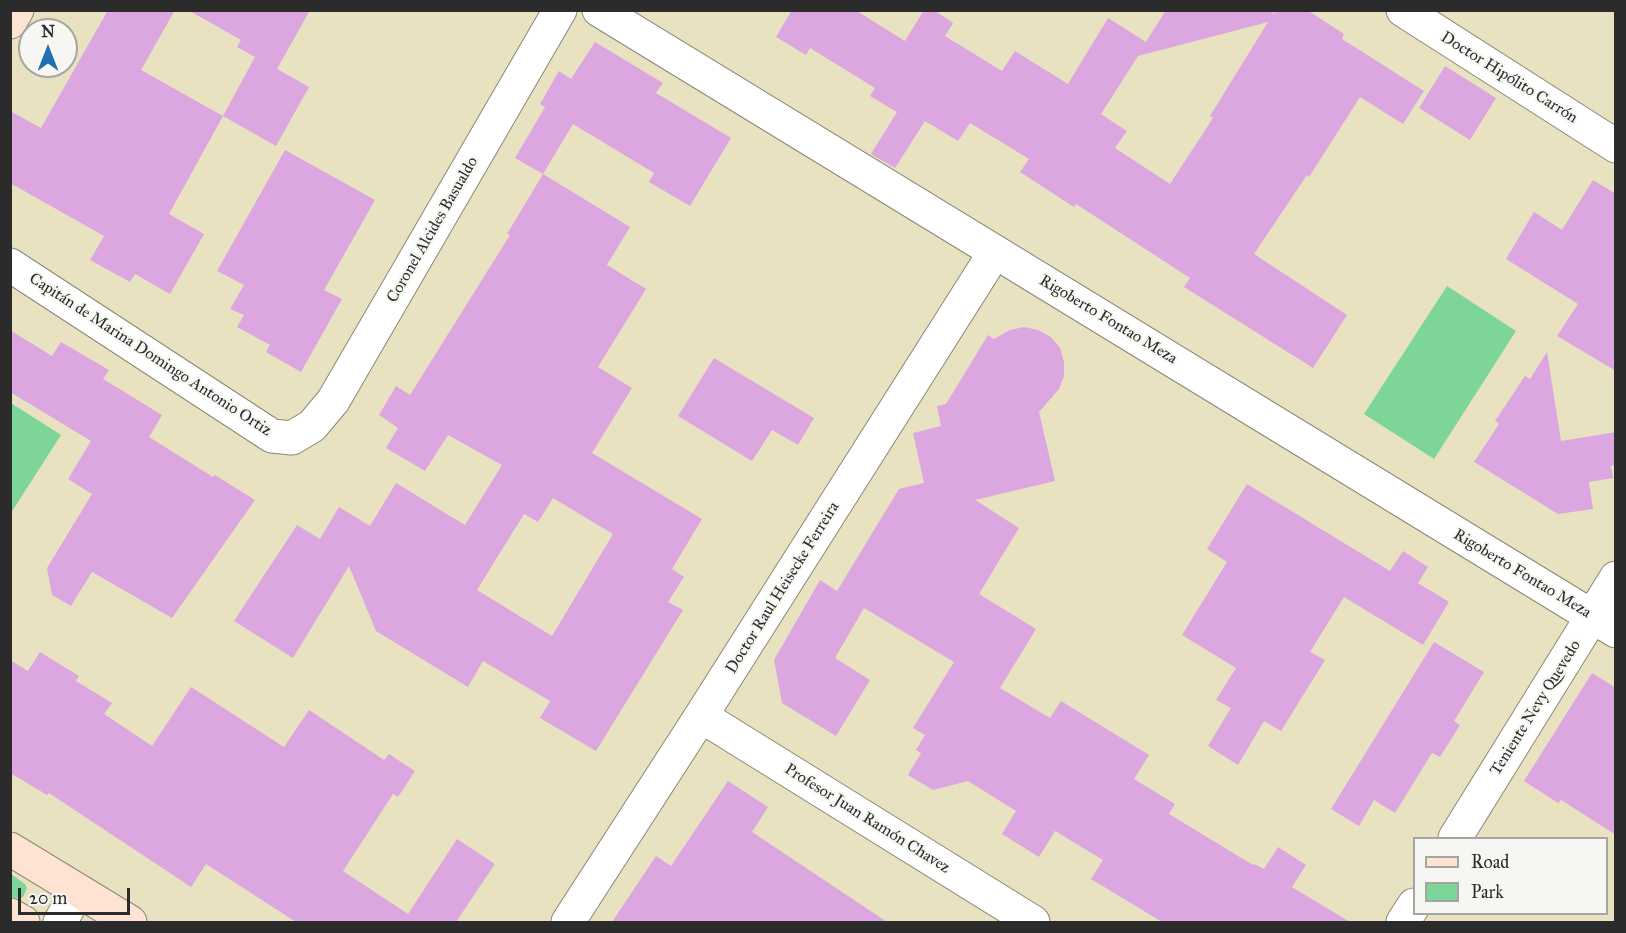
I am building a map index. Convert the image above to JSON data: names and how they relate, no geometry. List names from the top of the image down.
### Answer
{
  "streets": {
    "street": [
      "Doctor Hipólito Carrón",
      "Coronel Alcides Basualdo",
      "Rigoberto Fontao Meza",
      "Capitán de Marina Domingo Antonio Ortiz",
      "Doctor Raul Heisecke Ferreira",
      "Teniente Nevy Quevedo",
      "Profesor Juan Ramón Chavez"
    ]
  },
  "crossings": [
    ["Coronel Alcides Basualdo", "Capitán de Marina Domingo Antonio Ortiz"],
    ["Rigoberto Fontao Meza", "Doctor Raul Heisecke Ferreira"],
    ["Rigoberto Fontao Meza", "Teniente Nevy Quevedo"],
    ["Doctor Raul Heisecke Ferreira", "Profesor Juan Ramón Chavez"]
  ],
  "legend": ["Road", "Park"],
  "scale_bar": "20 m",
  "north": "top"
}
